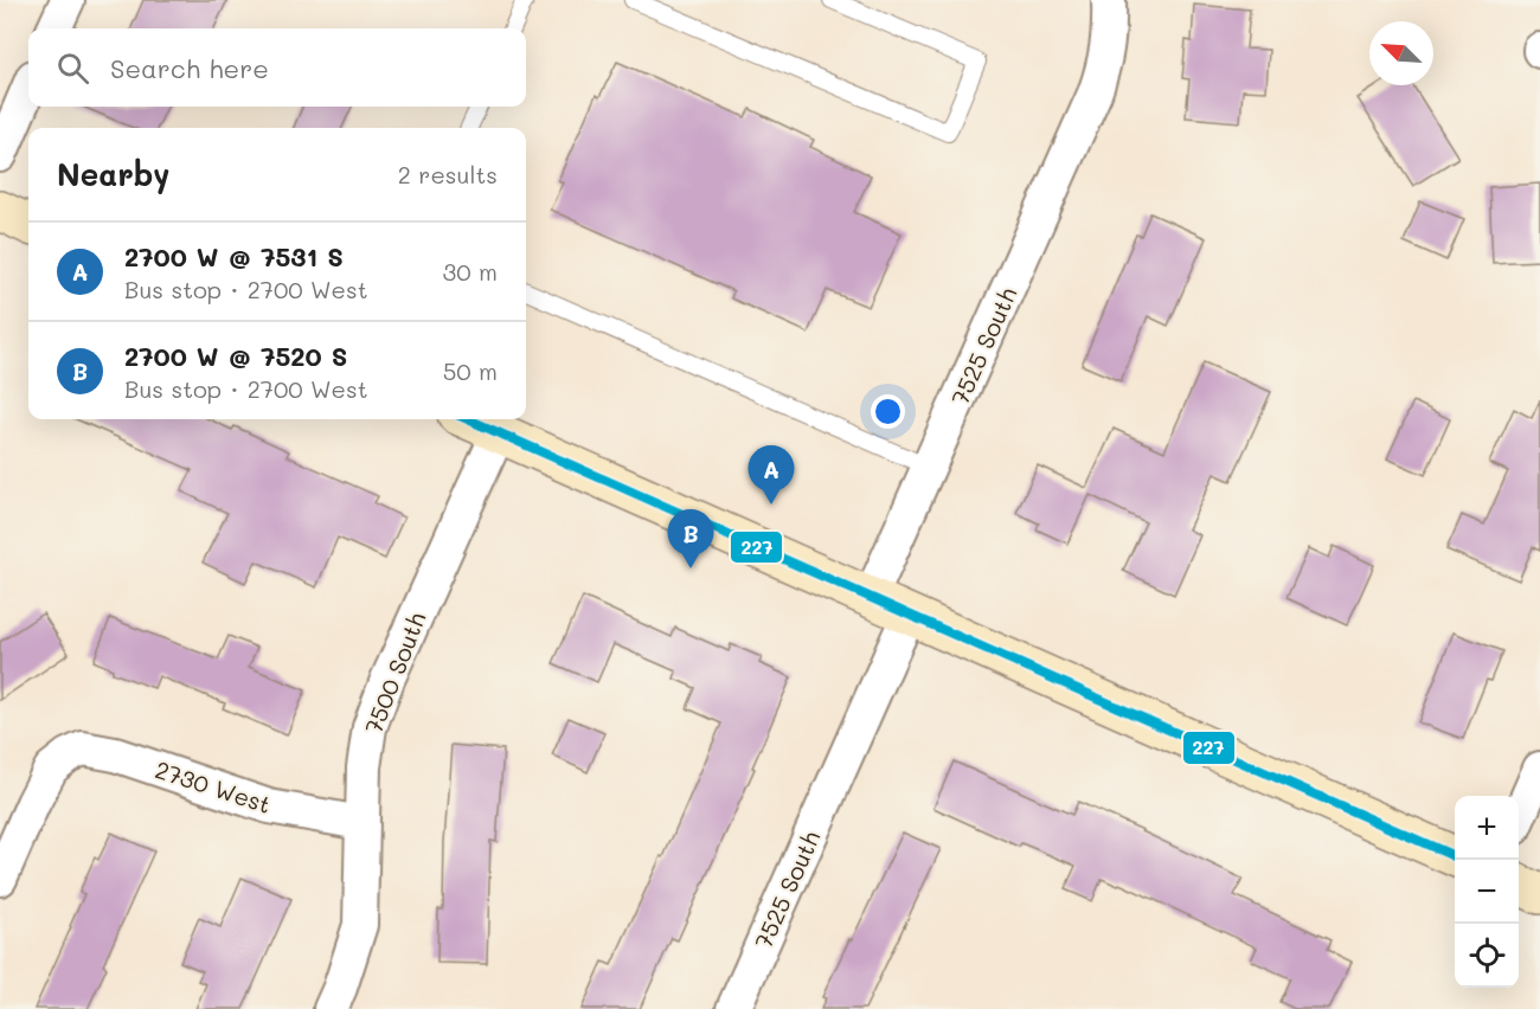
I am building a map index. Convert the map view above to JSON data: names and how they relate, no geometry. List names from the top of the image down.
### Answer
{
  "streets": {
    "street": ["7525 South", "7500 South", "2730 West"]
  },
  "crossings": [
    ["7500 South", "2730 West"]
  ],
  "lines": ["transit line 227"],
  "north": "top left",
  "page": {
    "search": "Search here",
    "heading": ["Nearby", "2 results"],
    "list": [
      {
        "mark": "A",
        "name": "2700 W @ 7531 S",
        "note": "Bus stop · 2700 West",
        "value": "30 m"
      },
      {
        "mark": "B",
        "name": "2700 W @ 7520 S",
        "note": "Bus stop · 2700 West",
        "value": "50 m"
      }
    ],
    "pins": ["A", "B"],
    "map_buttons": ["+", "−"]
  }
}
